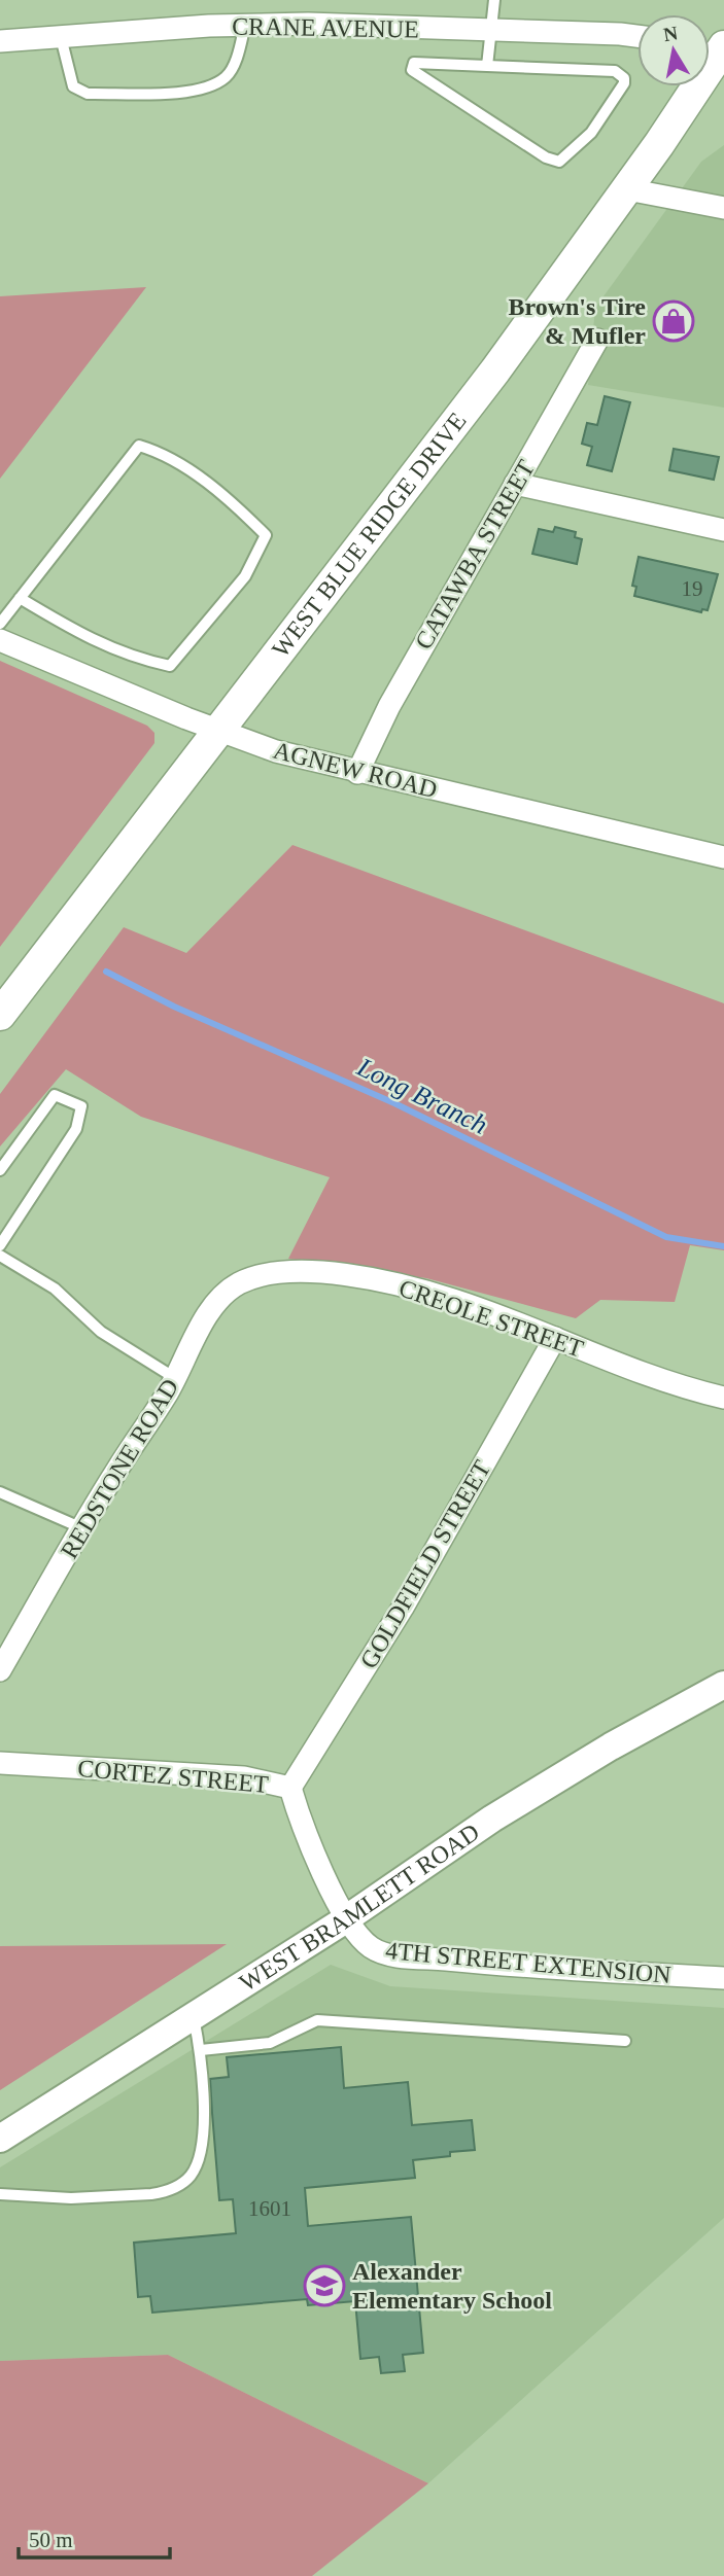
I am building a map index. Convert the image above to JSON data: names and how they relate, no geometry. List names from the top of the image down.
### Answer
{
  "streets": {
    "main road": ["WEST BLUE RIDGE DRIVE"],
    "street": [
      "CRANE AVENUE",
      "CATAWBA STREET",
      "AGNEW ROAD",
      "CREOLE STREET",
      "REDSTONE ROAD",
      "GOLDFIELD STREET",
      "CORTEZ STREET",
      "WEST BRAMLETT ROAD",
      "4TH STREET EXTENSION"
    ]
  },
  "crossings": [
    ["WEST BLUE RIDGE DRIVE", "AGNEW ROAD"],
    ["CATAWBA STREET", "AGNEW ROAD"],
    ["CREOLE STREET", "REDSTONE ROAD"],
    ["CREOLE STREET", "GOLDFIELD STREET"],
    ["GOLDFIELD STREET", "CORTEZ STREET"],
    ["CORTEZ STREET", "WEST BRAMLETT ROAD"],
    ["CORTEZ STREET", "4TH STREET EXTENSION"],
    ["WEST BRAMLETT ROAD", "4TH STREET EXTENSION"]
  ],
  "water": ["Long Branch"],
  "places": {
    "shop": ["Brown's Tire & Mufler"],
    "school or university": ["Alexander Elementary School"]
  },
  "house_numbers": ["19", "1601"],
  "scale_bar": "50 m",
  "north": "top"
}
